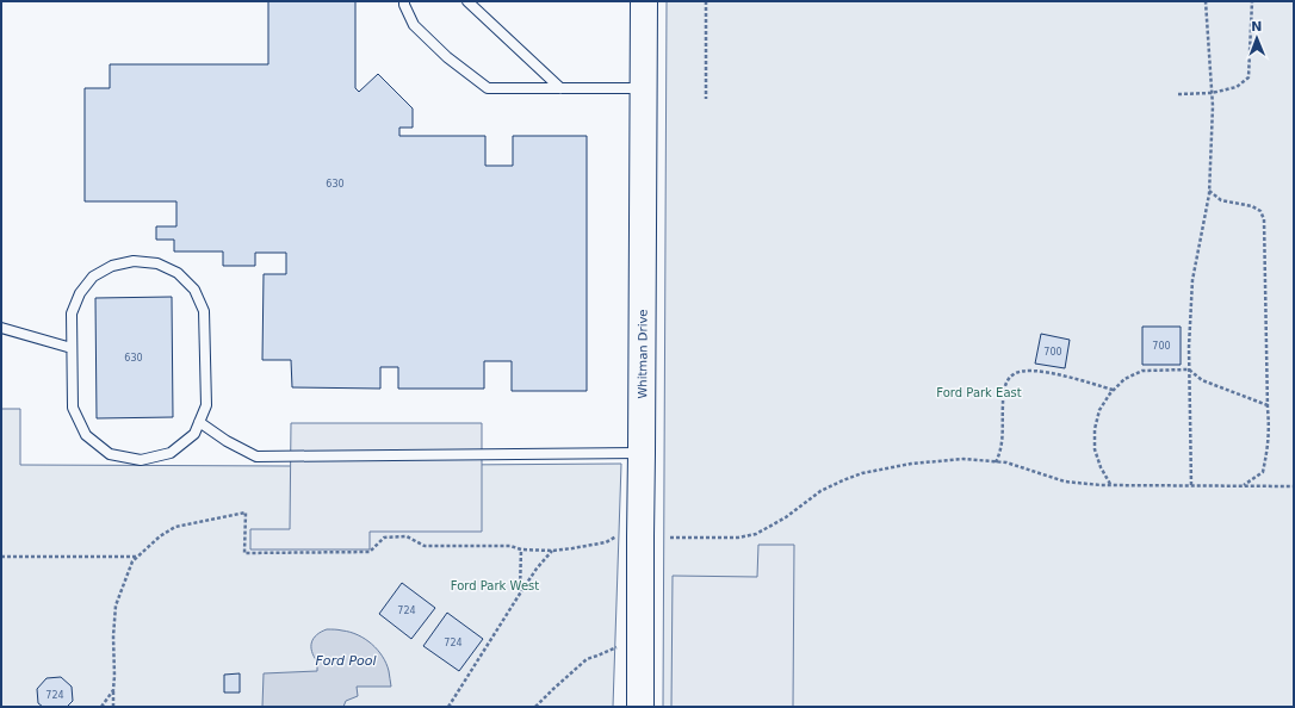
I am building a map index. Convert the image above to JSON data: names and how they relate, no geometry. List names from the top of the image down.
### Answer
{
  "streets": {
    "street": ["Whitman Drive"]
  },
  "water": ["Ford Pool"],
  "parks": ["Ford Park East", "Ford Park West"],
  "house_numbers": [
    "630",
    "700",
    "700",
    "630",
    "724",
    "724",
    "724"
  ],
  "north": "top"
}
